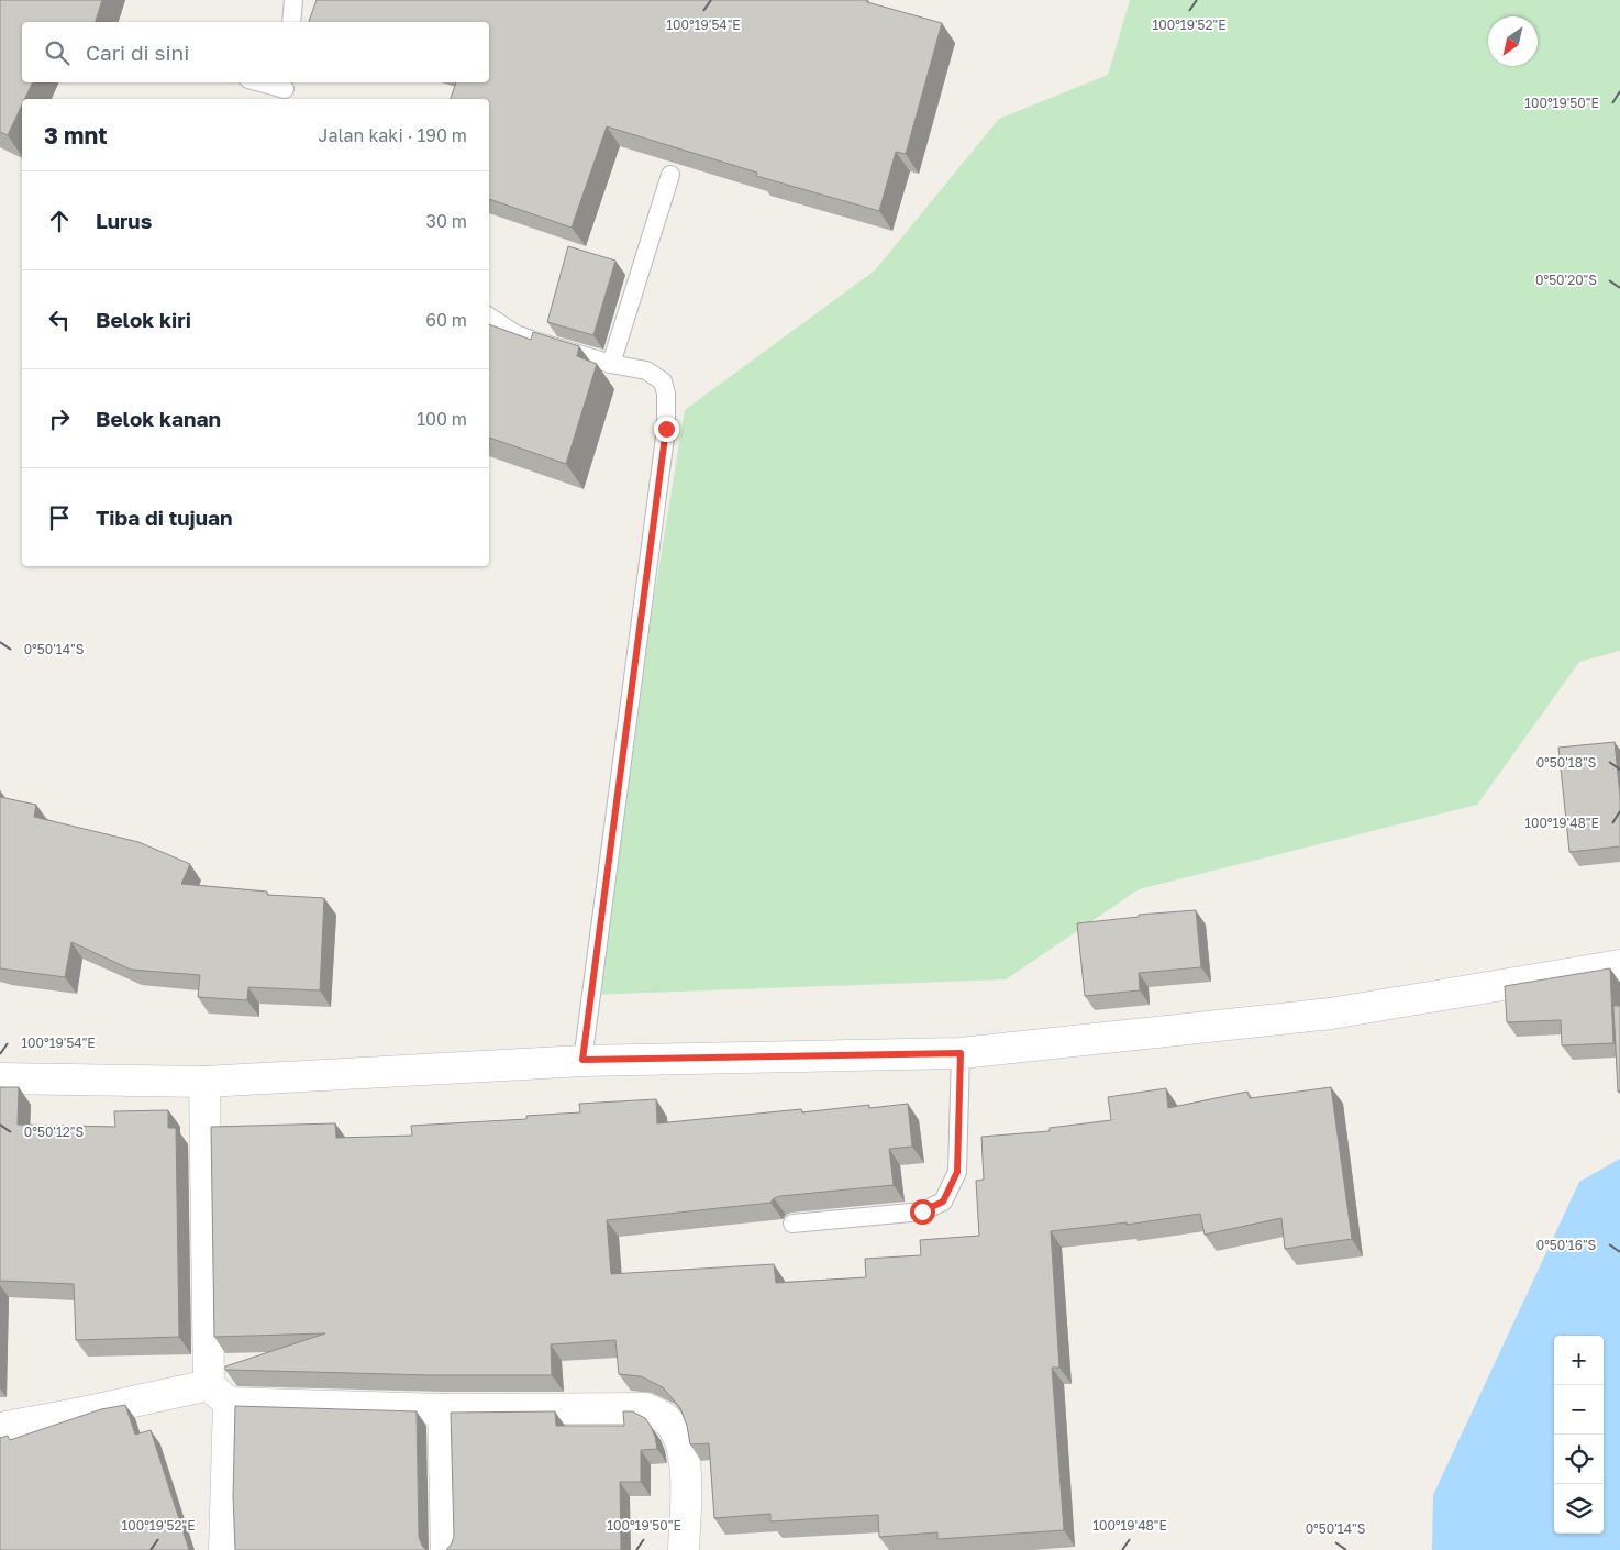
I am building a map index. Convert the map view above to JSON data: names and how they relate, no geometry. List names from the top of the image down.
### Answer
{
  "north": "bottom left",
  "page": {
    "search": "Cari di sini",
    "heading": ["3 mnt", "Jalan kaki · 190 m"],
    "list": [
      ["Lurus", "30 m"],
      ["Belok kiri", "60 m"],
      ["Belok kanan", "100 m"],
      "Tiba di tujuan"
    ],
    "map_buttons": ["+", "−"]
  },
  "coordinates": [
    "100°19'54\"E",
    "100°19'52\"E",
    "100°19'50\"E",
    "0°50'20\"S",
    "0°50'14\"S",
    "0°50'18\"S",
    "100°19'48\"E",
    "0°50'12\"S",
    "0°50'16\"S"
  ]
}
